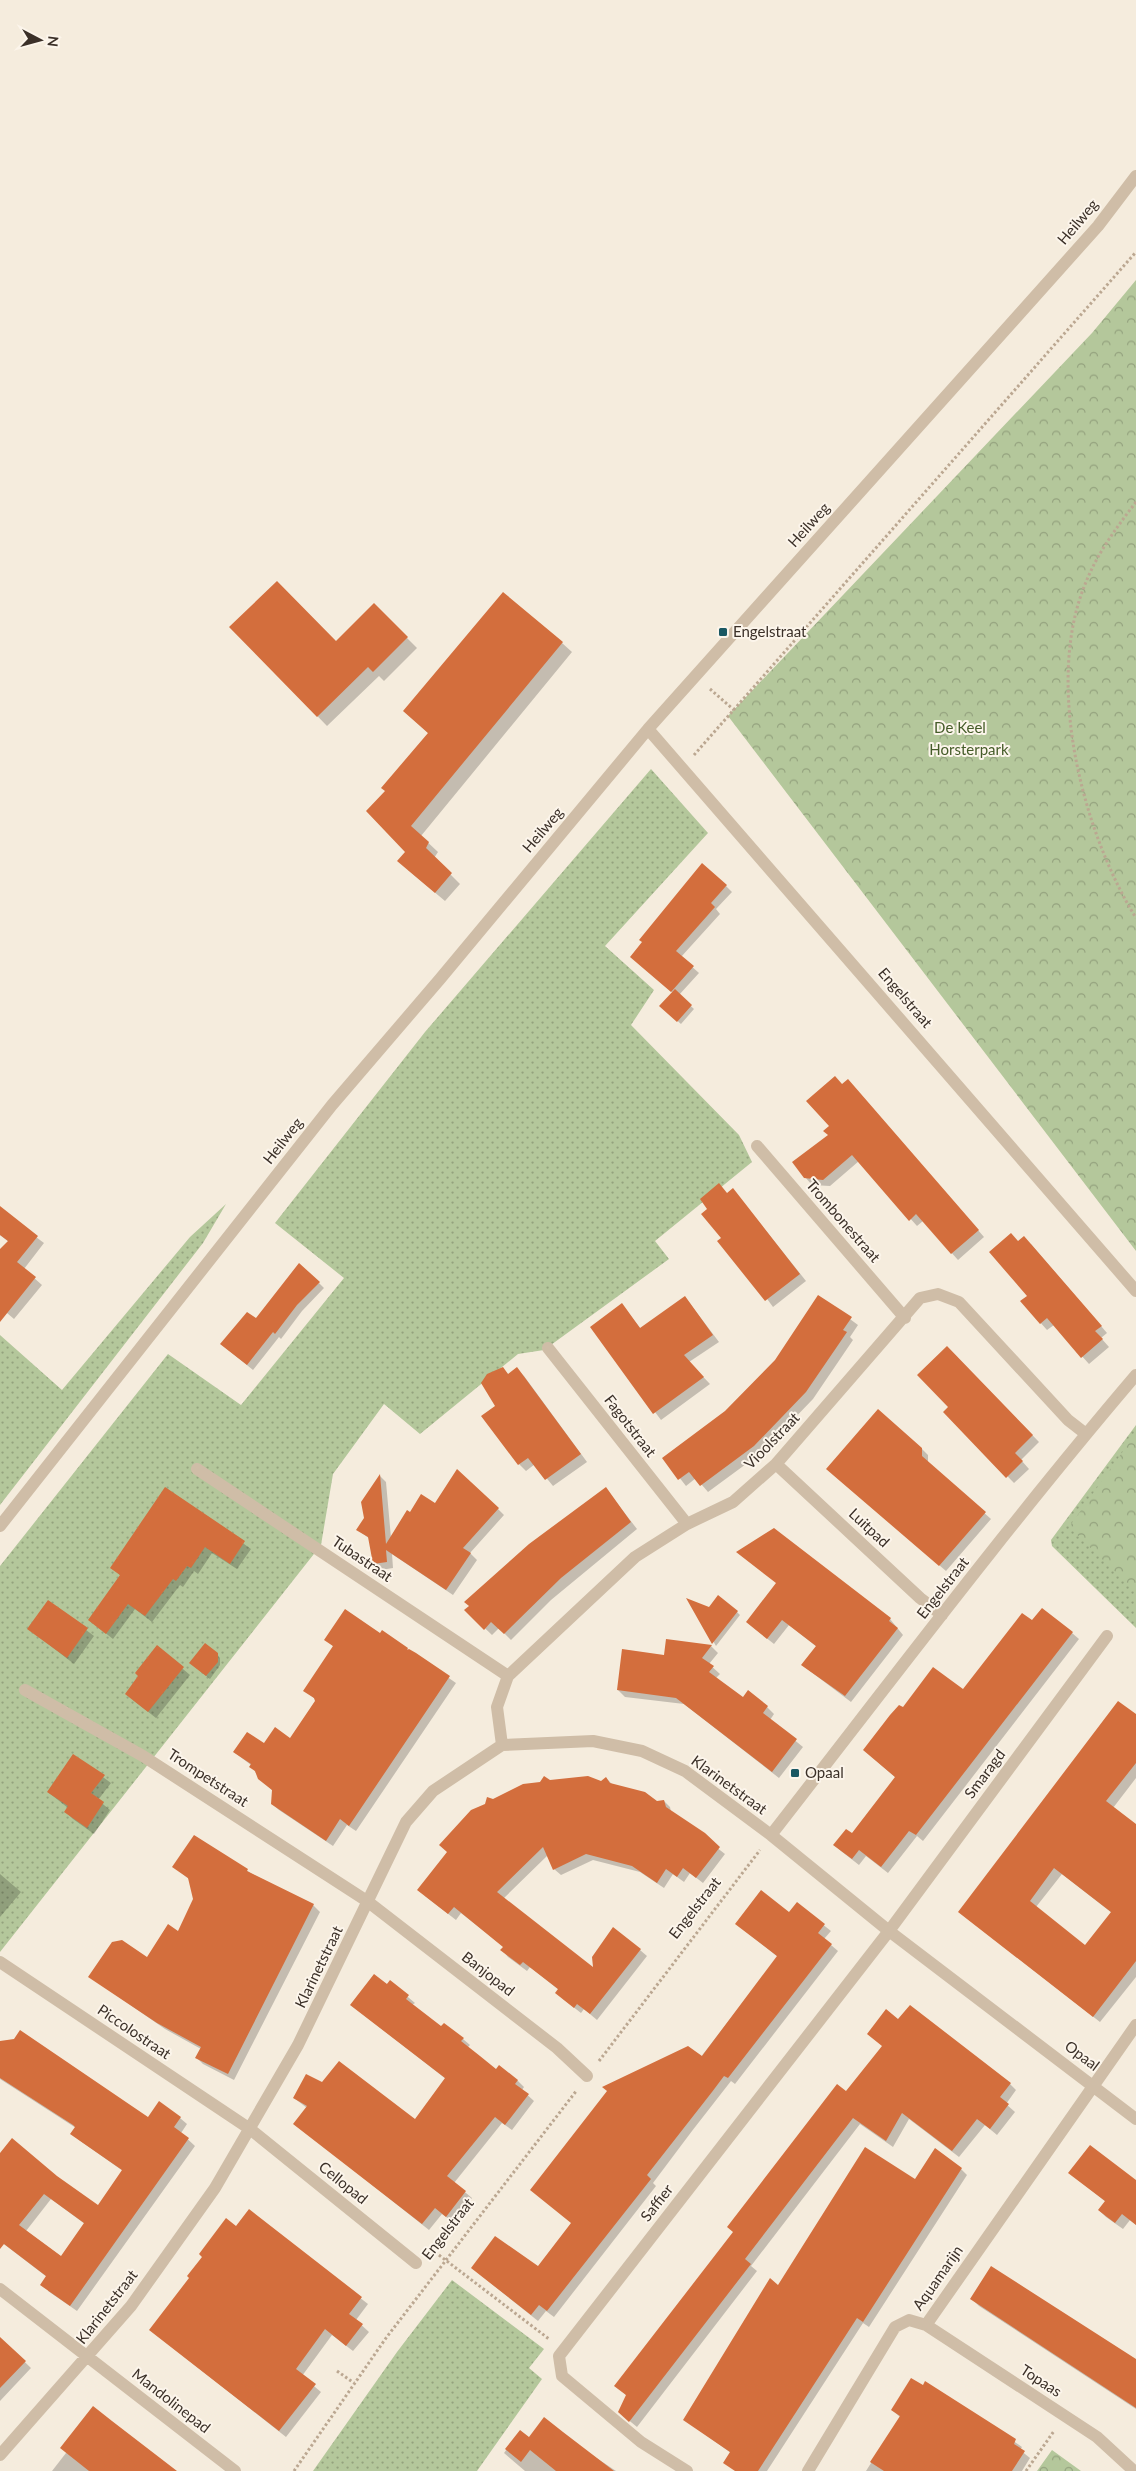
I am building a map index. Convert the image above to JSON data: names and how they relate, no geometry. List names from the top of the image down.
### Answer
{
  "streets": {
    "street": [
      "Heilweg",
      "Engelstraat",
      "Trombonestraat",
      "Fagotstraat",
      "Vioolstraat",
      "Luitpad",
      "Tubastraat",
      "Smaragd",
      "Trompetstraat",
      "Klarinetstraat",
      "Banjopad",
      "Piccolostraat",
      "Opaal",
      "Cellopad",
      "Saffier",
      "Aquamarijn",
      "Topaas",
      "Mandolinepad"
    ]
  },
  "crossings": [
    ["Heilweg", "Engelstraat"],
    ["Engelstraat", "Vioolstraat"],
    ["Engelstraat", "Luitpad"],
    ["Engelstraat", "Klarinetstraat"],
    ["Engelstraat", "Banjopad"],
    ["Engelstraat", "Opaal"],
    ["Trombonestraat", "Vioolstraat"],
    ["Fagotstraat", "Vioolstraat"],
    ["Vioolstraat", "Luitpad"],
    ["Vioolstraat", "Tubastraat"],
    ["Vioolstraat", "Klarinetstraat"],
    ["Smaragd", "Opaal"],
    ["Smaragd", "Saffier"],
    ["Trompetstraat", "Klarinetstraat"],
    ["Trompetstraat", "Banjopad"],
    ["Klarinetstraat", "Banjopad"],
    ["Klarinetstraat", "Piccolostraat"],
    ["Klarinetstraat", "Opaal"],
    ["Klarinetstraat", "Cellopad"],
    ["Klarinetstraat", "Mandolinepad"],
    ["Piccolostraat", "Cellopad"],
    ["Opaal", "Saffier"],
    ["Opaal", "Aquamarijn"],
    ["Aquamarijn", "Topaas"]
  ],
  "parks": ["De Keel", "Horsterpark"],
  "places": {
    "transit": ["Engelstraat", "Opaal"]
  },
  "north": "right"
}
